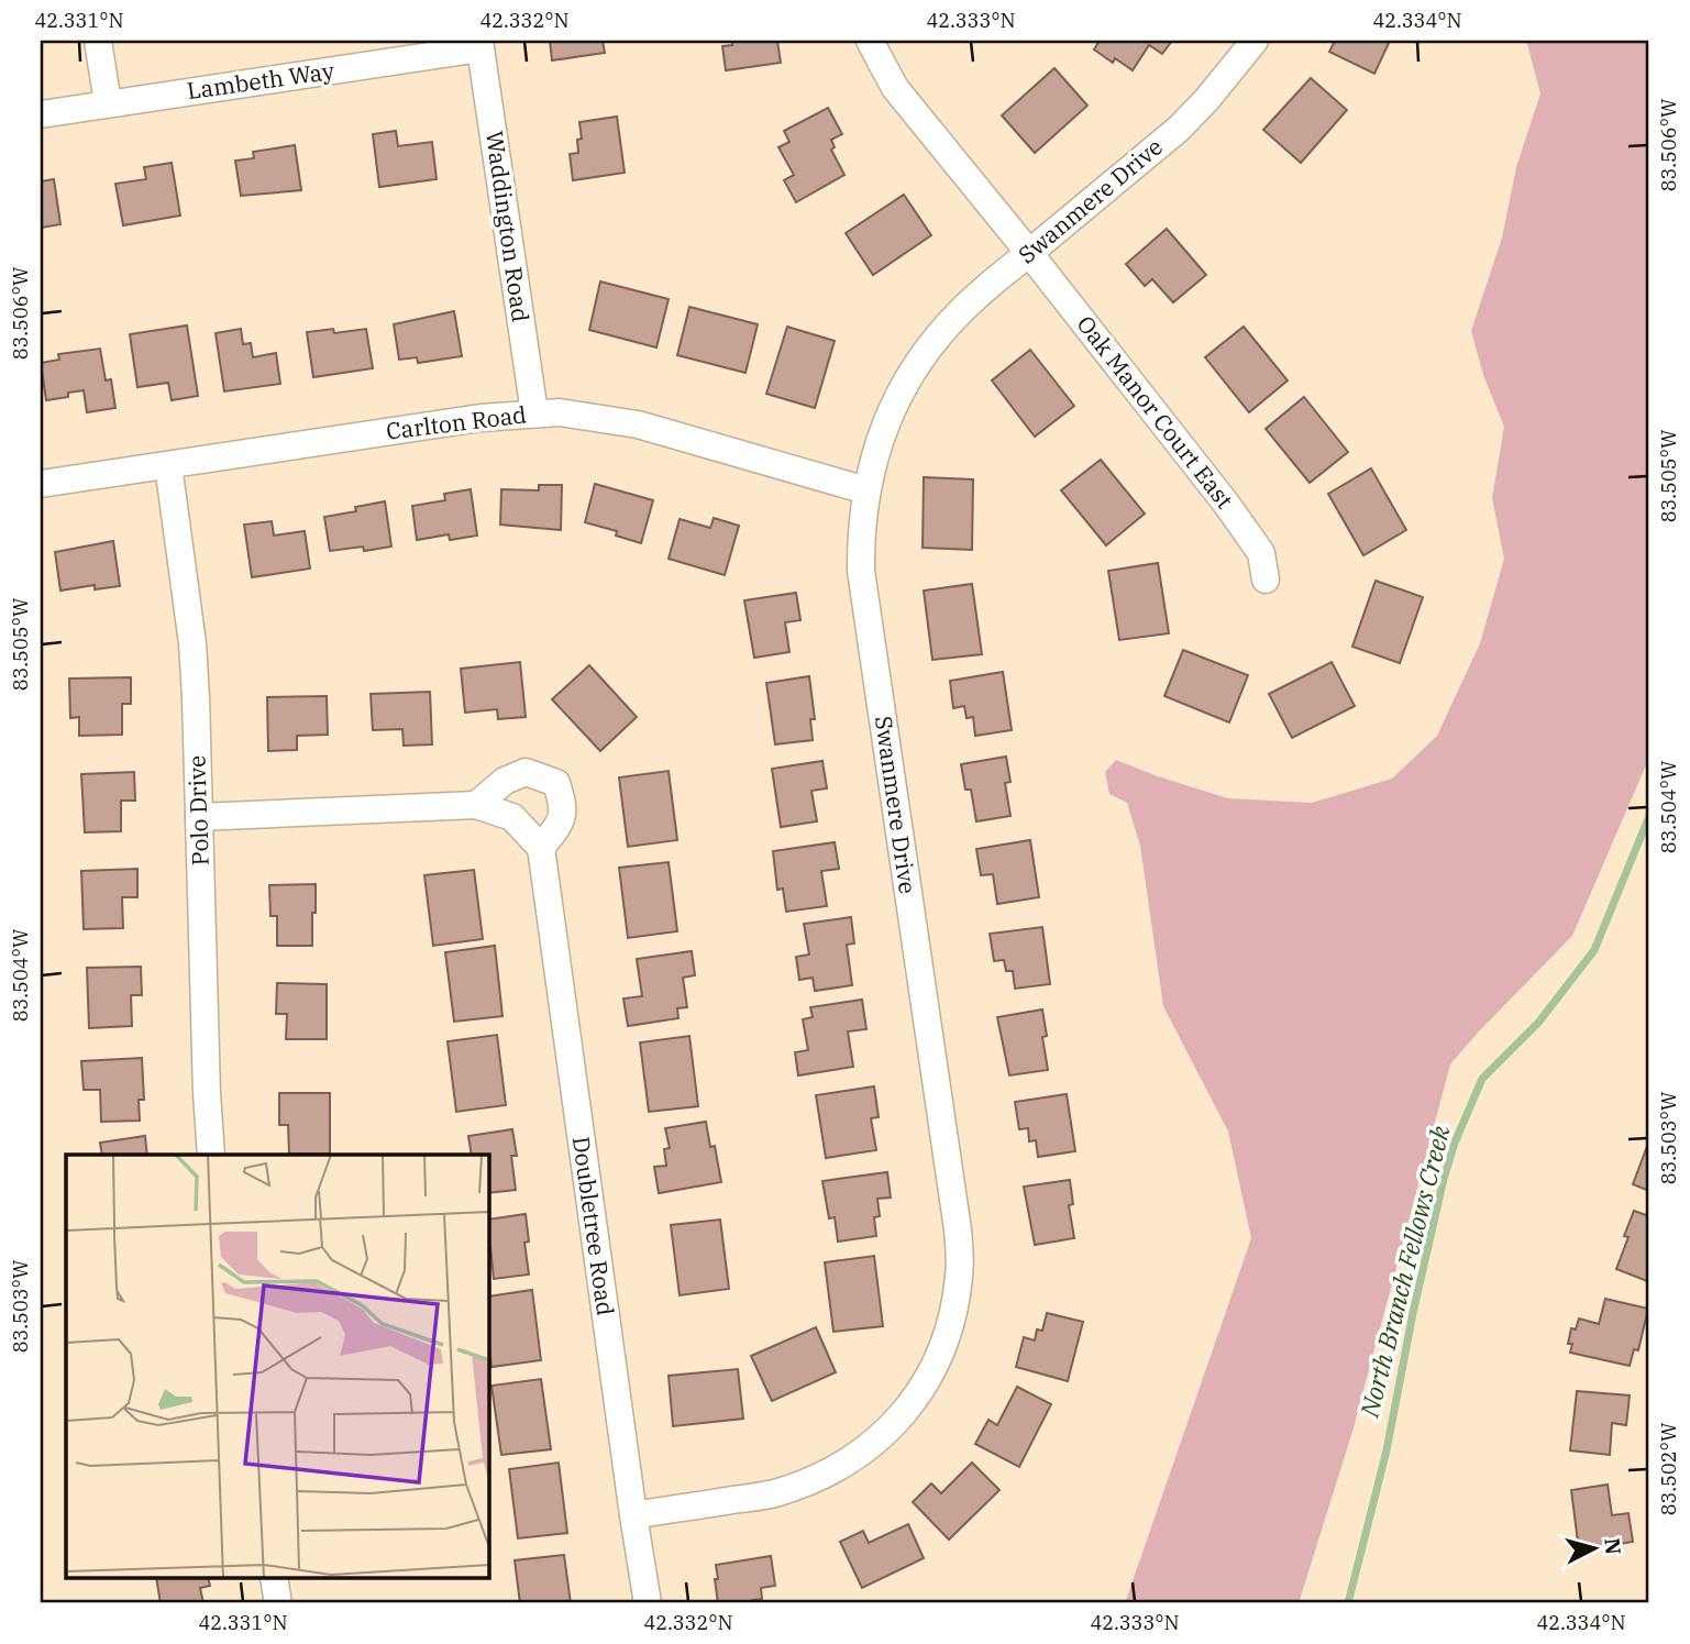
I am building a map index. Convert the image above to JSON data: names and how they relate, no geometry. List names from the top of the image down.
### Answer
{
  "streets": {
    "street": [
      "Lambeth Way",
      "Swanmere Drive",
      "Waddington Road",
      "Oak Manor Court East",
      "Carlton Road",
      "Polo Drive",
      "Doubletree Road"
    ]
  },
  "crossings": [
    ["Lambeth Way", "Waddington Road"],
    ["Swanmere Drive", "Oak Manor Court East"],
    ["Swanmere Drive", "Carlton Road"],
    ["Swanmere Drive", "Doubletree Road"],
    ["Waddington Road", "Carlton Road"],
    ["Carlton Road", "Polo Drive"]
  ],
  "water": ["North Branch Fellows Creek"],
  "north": "right",
  "coordinates": [
    "42.331°N",
    "42.332°N",
    "42.333°N",
    "42.334°N",
    "83.506°W",
    "83.505°W",
    "83.504°W",
    "83.503°W",
    "83.502°W"
  ]
}
